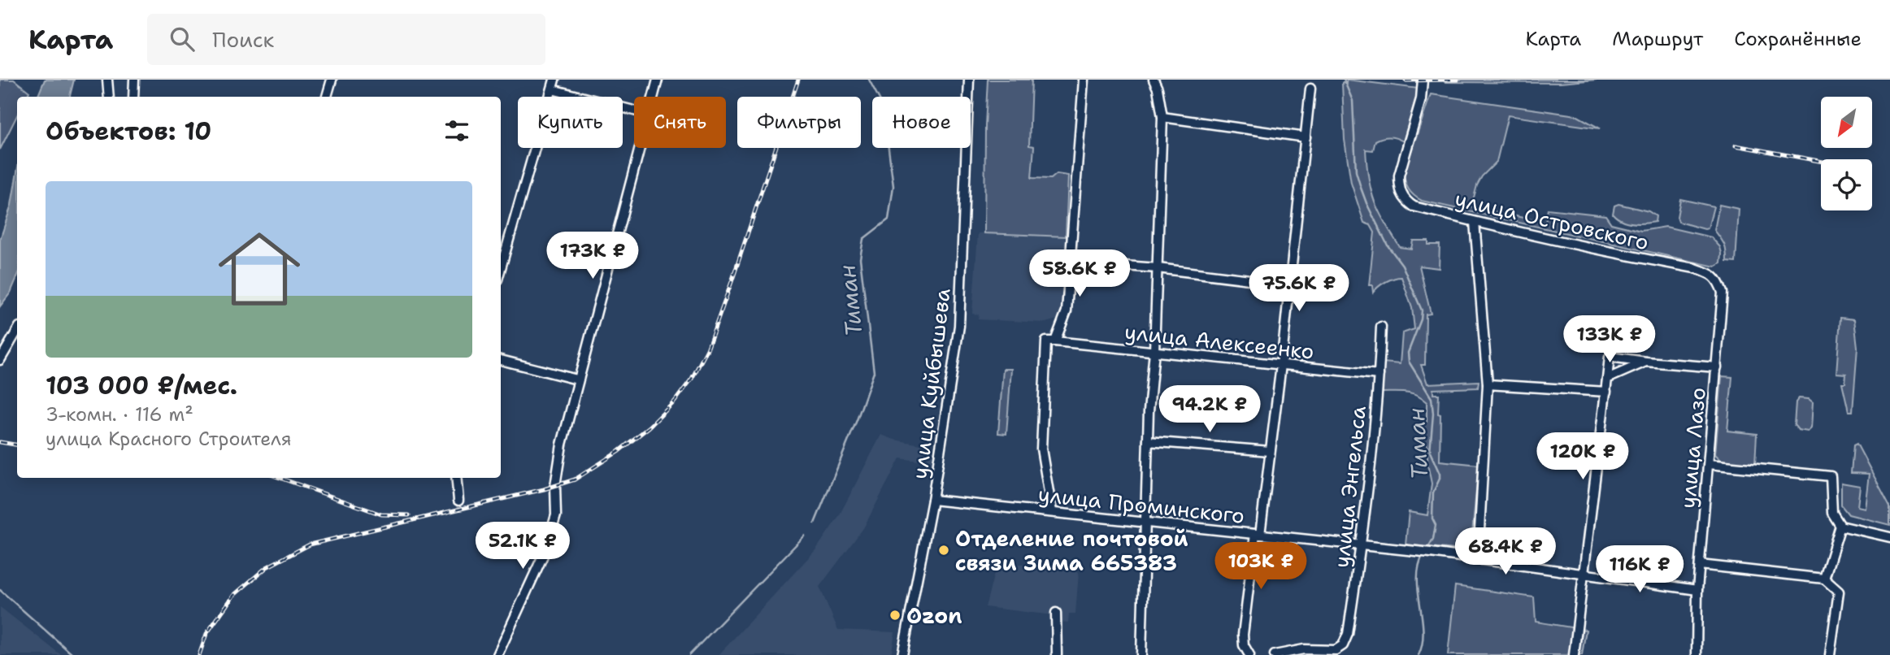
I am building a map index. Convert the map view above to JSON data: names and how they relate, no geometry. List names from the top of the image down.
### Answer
{
  "streets": {
    "street": [
      "улица Островского",
      "улица Алексеенко",
      "улица Куйбышева",
      "улица Лазо",
      "улица Энгельса",
      "улица Проминского"
    ]
  },
  "crossings": [
    ["улица Островского", "улица Лазо"],
    ["улица Алексеенко", "улица Энгельса"],
    ["улица Куйбышева", "улица Проминского"],
    ["улица Энгельса", "улица Проминского"]
  ],
  "water": ["Тиман"],
  "places": ["Отделение почтовой связи Зима 665383", "Ozon"],
  "north": "bottom left",
  "page": {
    "header": "Карта",
    "search": "Поиск",
    "nav": ["Карта", "Маршрут", "Сохранённые"],
    "chip": [
      "Купить",
      "Снять",
      "Фильтры",
      "Новое"
    ],
    "heading": "Объектов: 10",
    "list": [
      {
        "name": "103 000 ₽/мес.",
        "note": "3-комн. · 116 m² · улица Красного Строителя"
      }
    ],
    "price": [
      "173K ₽",
      "58.6K ₽",
      "75.6K ₽",
      "133K ₽",
      "94.2K ₽",
      "120K ₽",
      "52.1K ₽",
      "68.4K ₽",
      "103K ₽",
      "116K ₽"
    ]
  }
}
